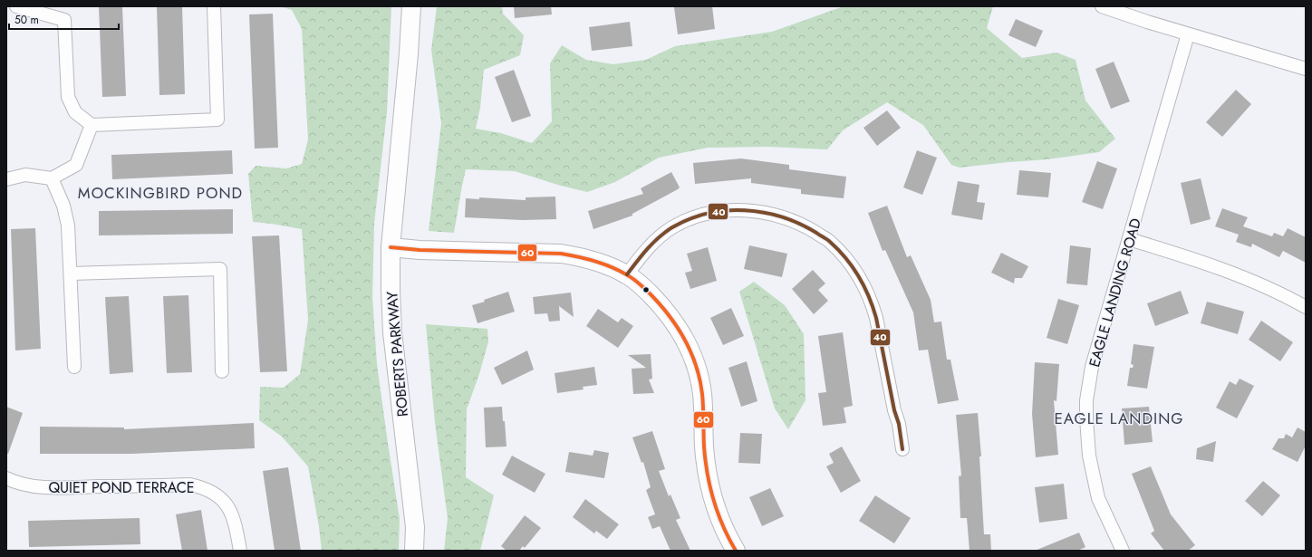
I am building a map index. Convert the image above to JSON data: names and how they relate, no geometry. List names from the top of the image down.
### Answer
{
  "streets": {
    "main road": ["ROBERTS PARKWAY"],
    "street": ["EAGLE LANDING ROAD", "QUIET POND TERRACE"]
  },
  "districts": ["MOCKINGBIRD POND", "EAGLE LANDING"],
  "lines": ["transit line 40", "transit line 60"],
  "scale_bar": "50 m"
}
